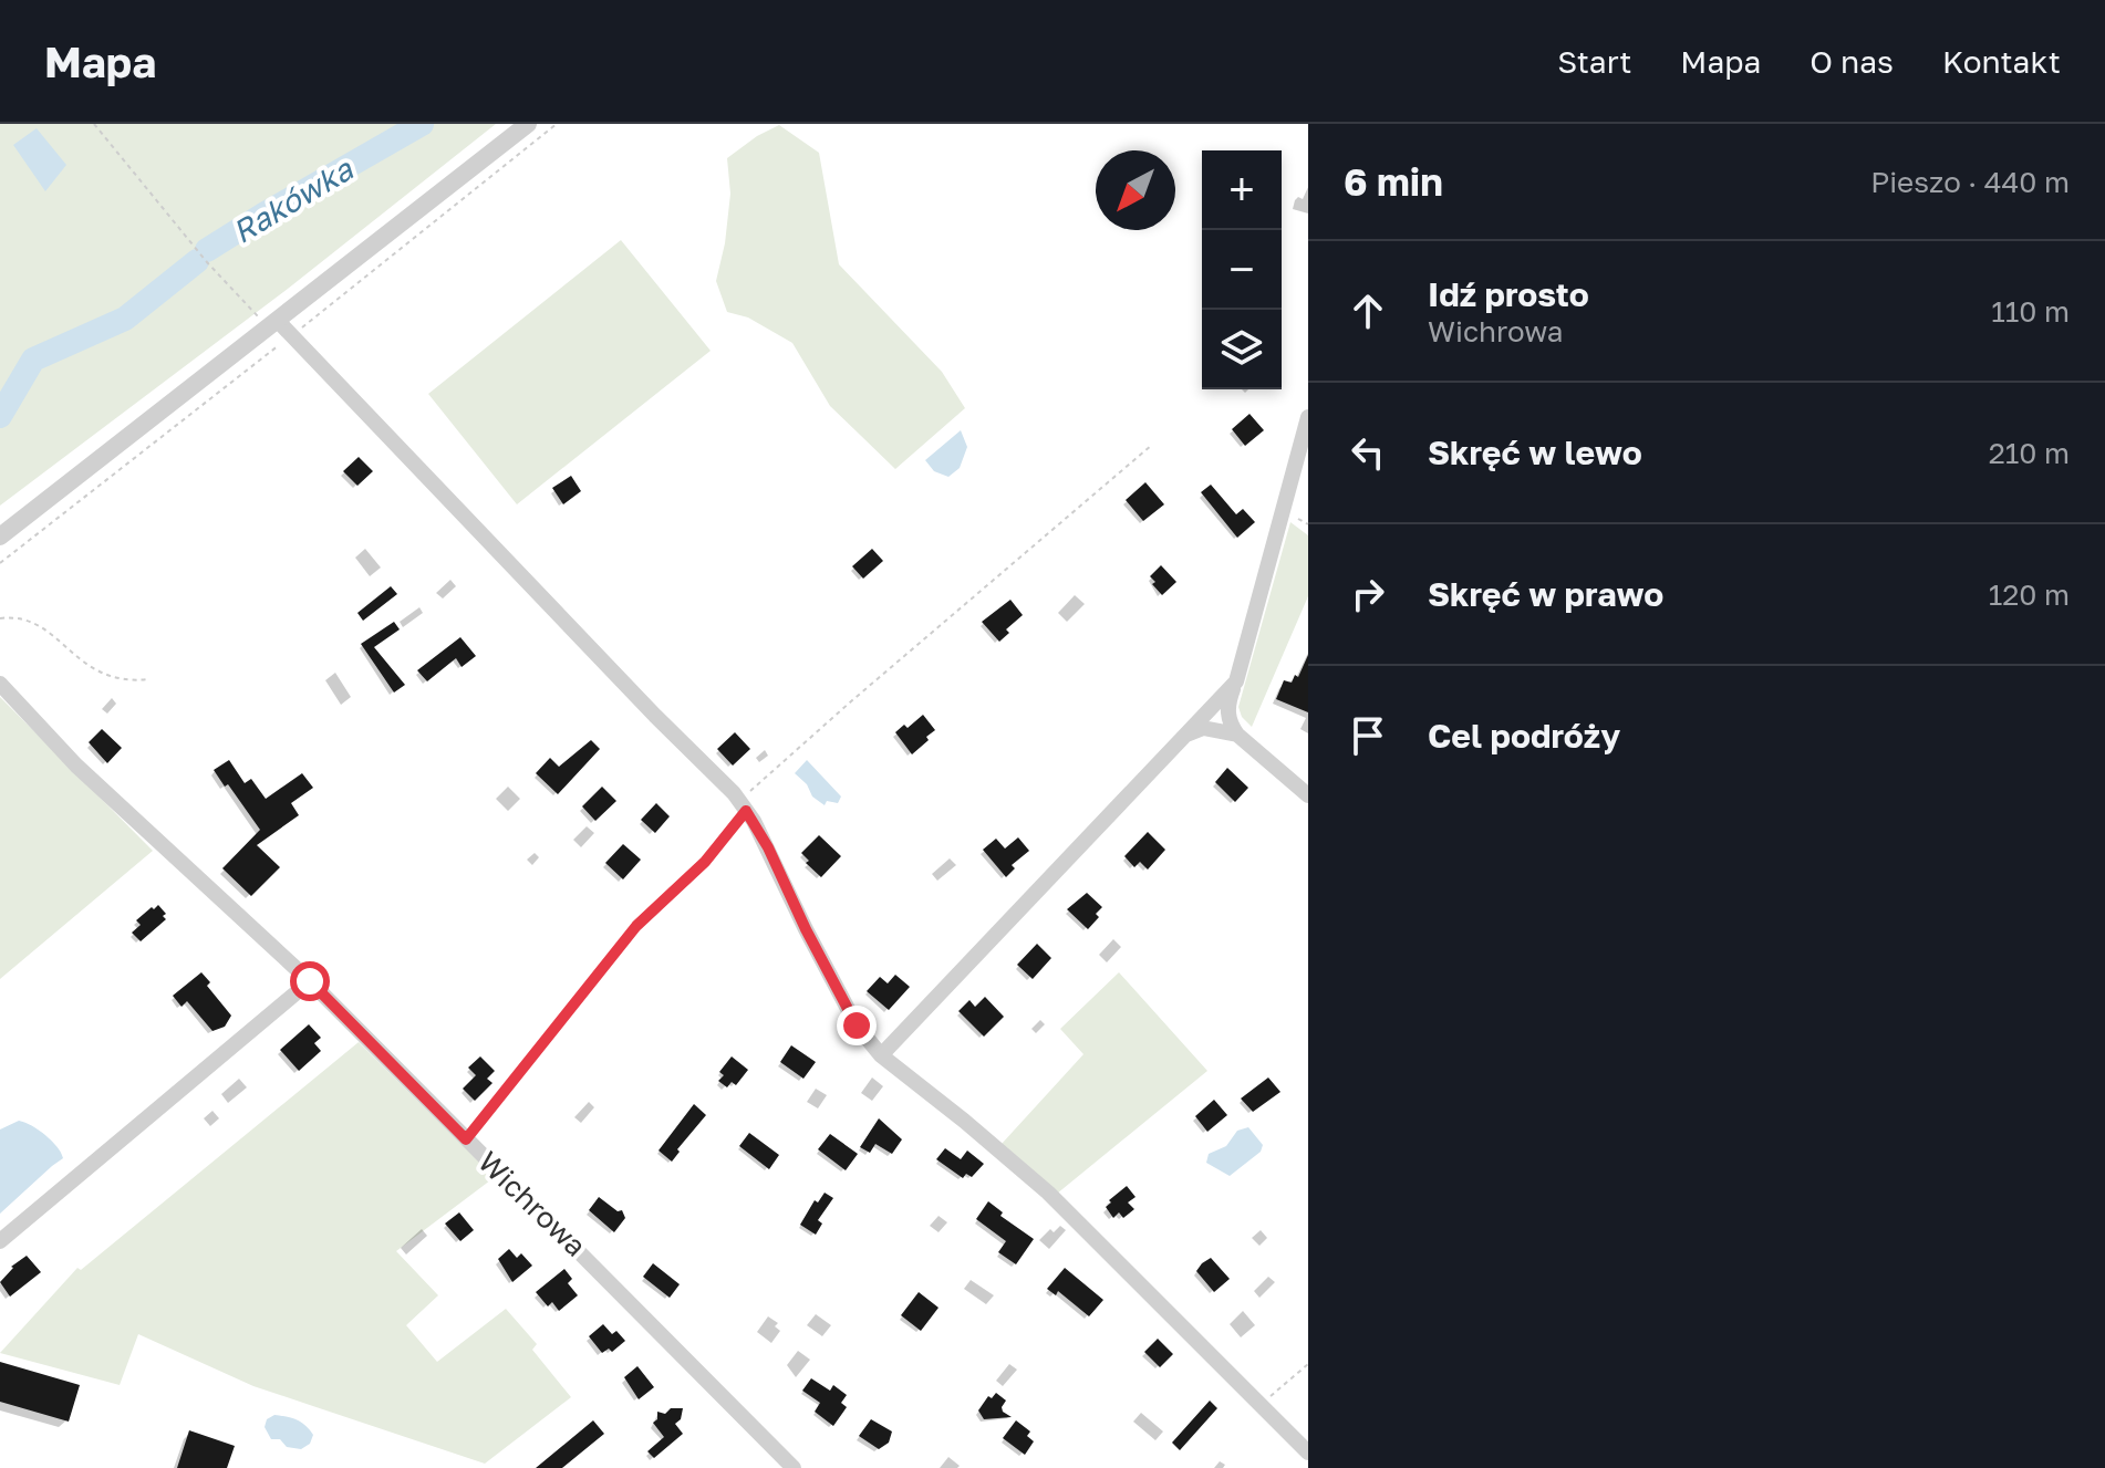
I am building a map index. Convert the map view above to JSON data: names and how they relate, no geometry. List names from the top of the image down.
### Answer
{
  "streets": {
    "street": ["Wichrowa"]
  },
  "water": ["Rakówka"],
  "north": "bottom left",
  "page": {
    "header": "Mapa",
    "nav": [
      "Start",
      "Mapa",
      "O nas",
      "Kontakt"
    ],
    "heading": ["6 min", "Pieszo · 440 m"],
    "map_buttons": ["+", "−"],
    "list": [
      ["Idź prosto", "Wichrowa", "110 m"],
      ["Skręć w lewo", "210 m"],
      ["Skręć w prawo", "120 m"],
      "Cel podróży"
    ]
  }
}
